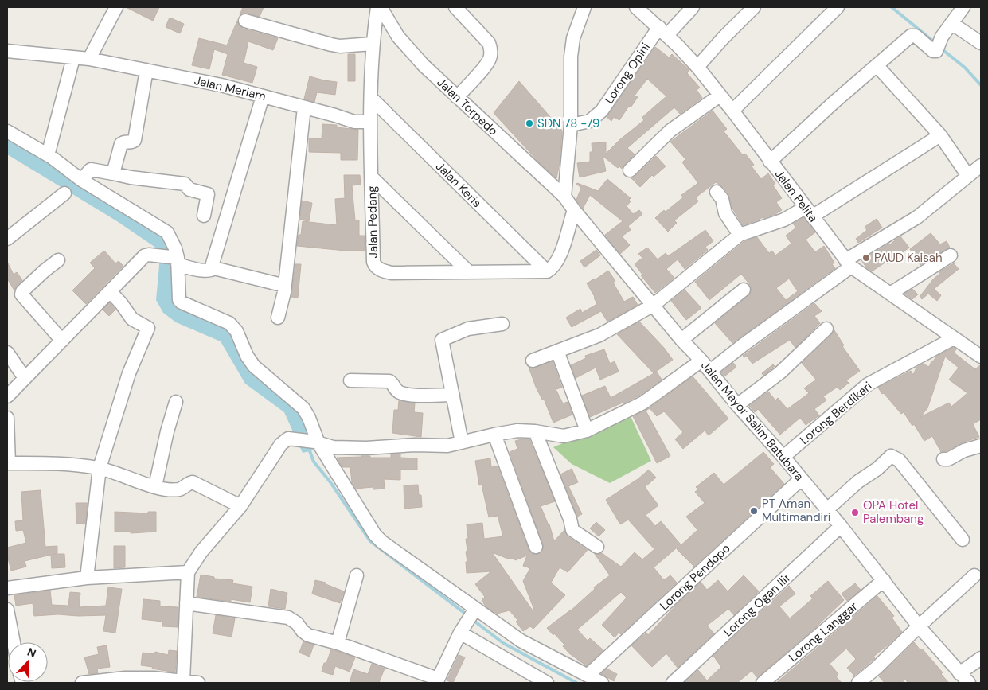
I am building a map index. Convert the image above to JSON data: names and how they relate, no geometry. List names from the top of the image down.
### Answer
{
  "streets": {
    "street": [
      "Lorong Opini",
      "Jalan Meriam",
      "Jalan Torpedo",
      "Jalan Keris",
      "Jalan Pelita",
      "Jalan Pedang",
      "Lorong Berdikari",
      "Jalan Mayor Salim Batubara",
      "Lorong Pendopo",
      "Lorong Ogan Ilir",
      "Lorong Langgar"
    ]
  },
  "crossings": [
    ["Lorong Opini", "Jalan Pelita"],
    ["Jalan Meriam", "Jalan Pedang"],
    ["Jalan Torpedo", "Jalan Pedang"],
    ["Jalan Torpedo", "Jalan Mayor Salim Batubara"],
    ["Jalan Keris", "Jalan Pedang"],
    ["Jalan Pelita", "Lorong Berdikari"],
    ["Lorong Berdikari", "Jalan Mayor Salim Batubara"],
    ["Jalan Mayor Salim Batubara", "Lorong Pendopo"],
    ["Jalan Mayor Salim Batubara", "Lorong Ogan Ilir"],
    ["Jalan Mayor Salim Batubara", "Lorong Langgar"]
  ],
  "places": [
    "SDN 78 -79",
    "PAUD Kaisah",
    "PT Aman Multimandiri",
    "OPA Hotel Palembang"
  ],
  "north": "top"
}
